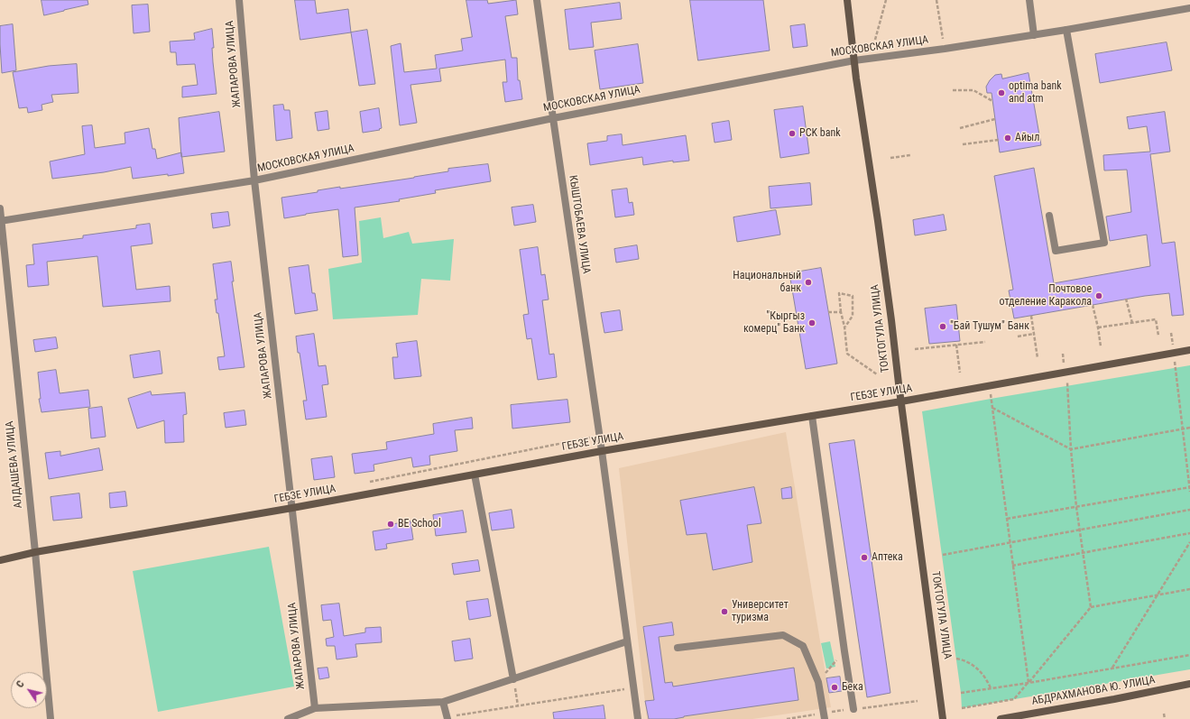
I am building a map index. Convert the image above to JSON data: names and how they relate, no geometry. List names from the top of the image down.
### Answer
{
  "streets": {
    "main road": ["ТОКТОГУЛА УЛИЦА", "ГЕБЗЕ УЛИЦА", "АБДРАХМАНОВА Ю. УЛИЦА"],
    "street": [
      "МОСКОВСКАЯ УЛИЦА",
      "ЖАПАРОВА УЛИЦА",
      "КЫШТОБАЕВА УЛИЦА",
      "АЛДАШЕВА УЛИЦА"
    ]
  },
  "crossings": [
    ["МОСКОВСКАЯ УЛИЦА", "ЖАПАРОВА УЛИЦА"],
    ["МОСКОВСКАЯ УЛИЦА", "КЫШТОБАЕВА УЛИЦА"],
    ["МОСКОВСКАЯ УЛИЦА", "ТОКТОГУЛА УЛИЦА"],
    ["МОСКОВСКАЯ УЛИЦА", "АЛДАШЕВА УЛИЦА"],
    ["ЖАПАРОВА УЛИЦА", "ГЕБЗЕ УЛИЦА"],
    ["КЫШТОБАЕВА УЛИЦА", "ГЕБЗЕ УЛИЦА"],
    ["ТОКТОГУЛА УЛИЦА", "ГЕБЗЕ УЛИЦА"],
    ["ГЕБЗЕ УЛИЦА", "АЛДАШЕВА УЛИЦА"]
  ],
  "places": [
    "optima bank and atm",
    "PCK bank",
    "Айыл",
    "Национальный банк",
    "Почтовое отделение Каракола",
    "\"Кыргыз комерц\" Банк",
    "\"Бай Тушум\" Банк",
    "BE School",
    "Аптека",
    "Университет туризма",
    "Бека"
  ],
  "north": "top left"
}
